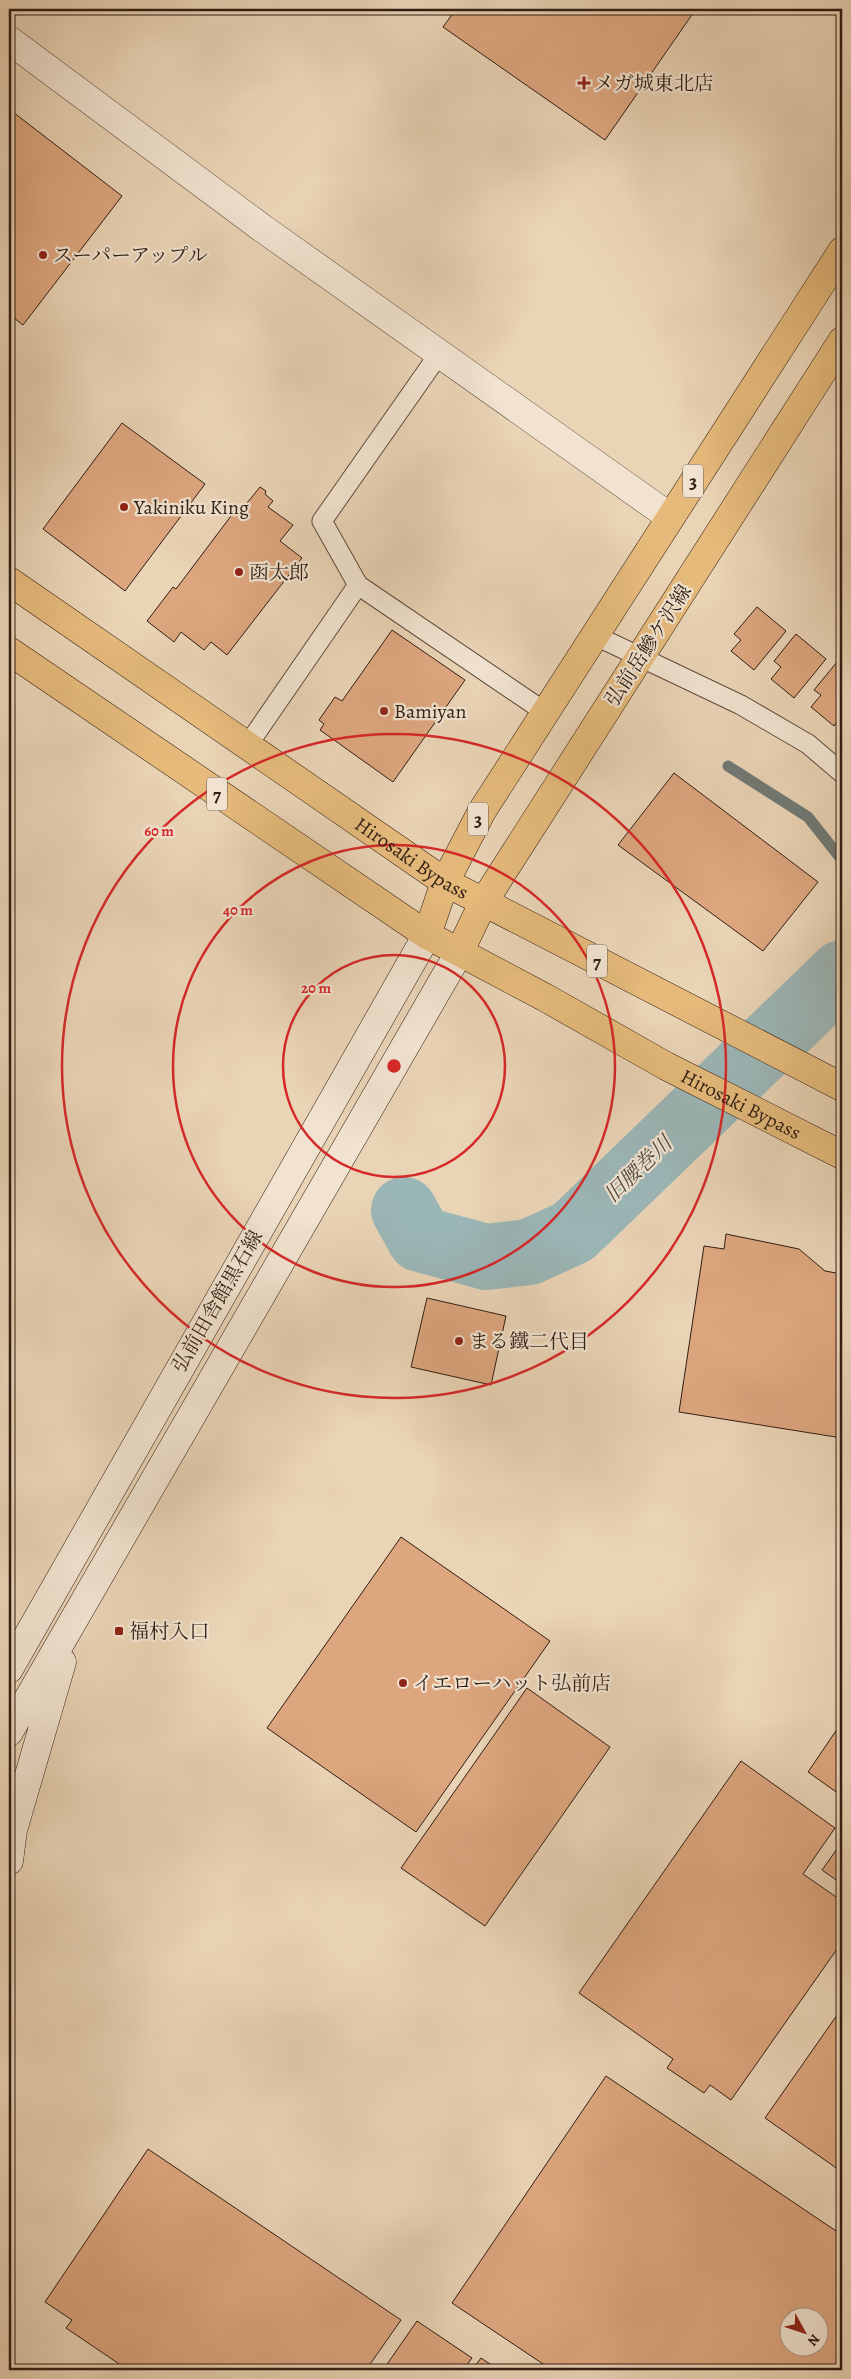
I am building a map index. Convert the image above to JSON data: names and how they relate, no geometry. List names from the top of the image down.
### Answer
{
  "streets": {
    "main road": [
      "3",
      "弘前岳鰺ケ沢線",
      "7",
      "Hirosaki Bypass",
      "弘前田舎館黒石線"
    ]
  },
  "crossings": [
    ["3", "Hirosaki Bypass"],
    ["3", "弘前田舎館黒石線"],
    ["弘前岳鰺ケ沢線", "Hirosaki Bypass"],
    ["弘前岳鰺ケ沢線", "弘前田舎館黒石線"],
    ["Hirosaki Bypass", "弘前田舎館黒石線"]
  ],
  "water": ["旧腰巻川"],
  "places": {
    "health": ["メガ城東北店"],
    "other": [
      "スーパーアップル",
      "Yakiniku King",
      "函太郎",
      "Bamiyan",
      "まる鐵二代目",
      "イエローハット弘前店"
    ],
    "transit": ["福村入口"]
  },
  "north": "bottom right",
  "rings": ["60 m", "40 m", "20 m"]
}
